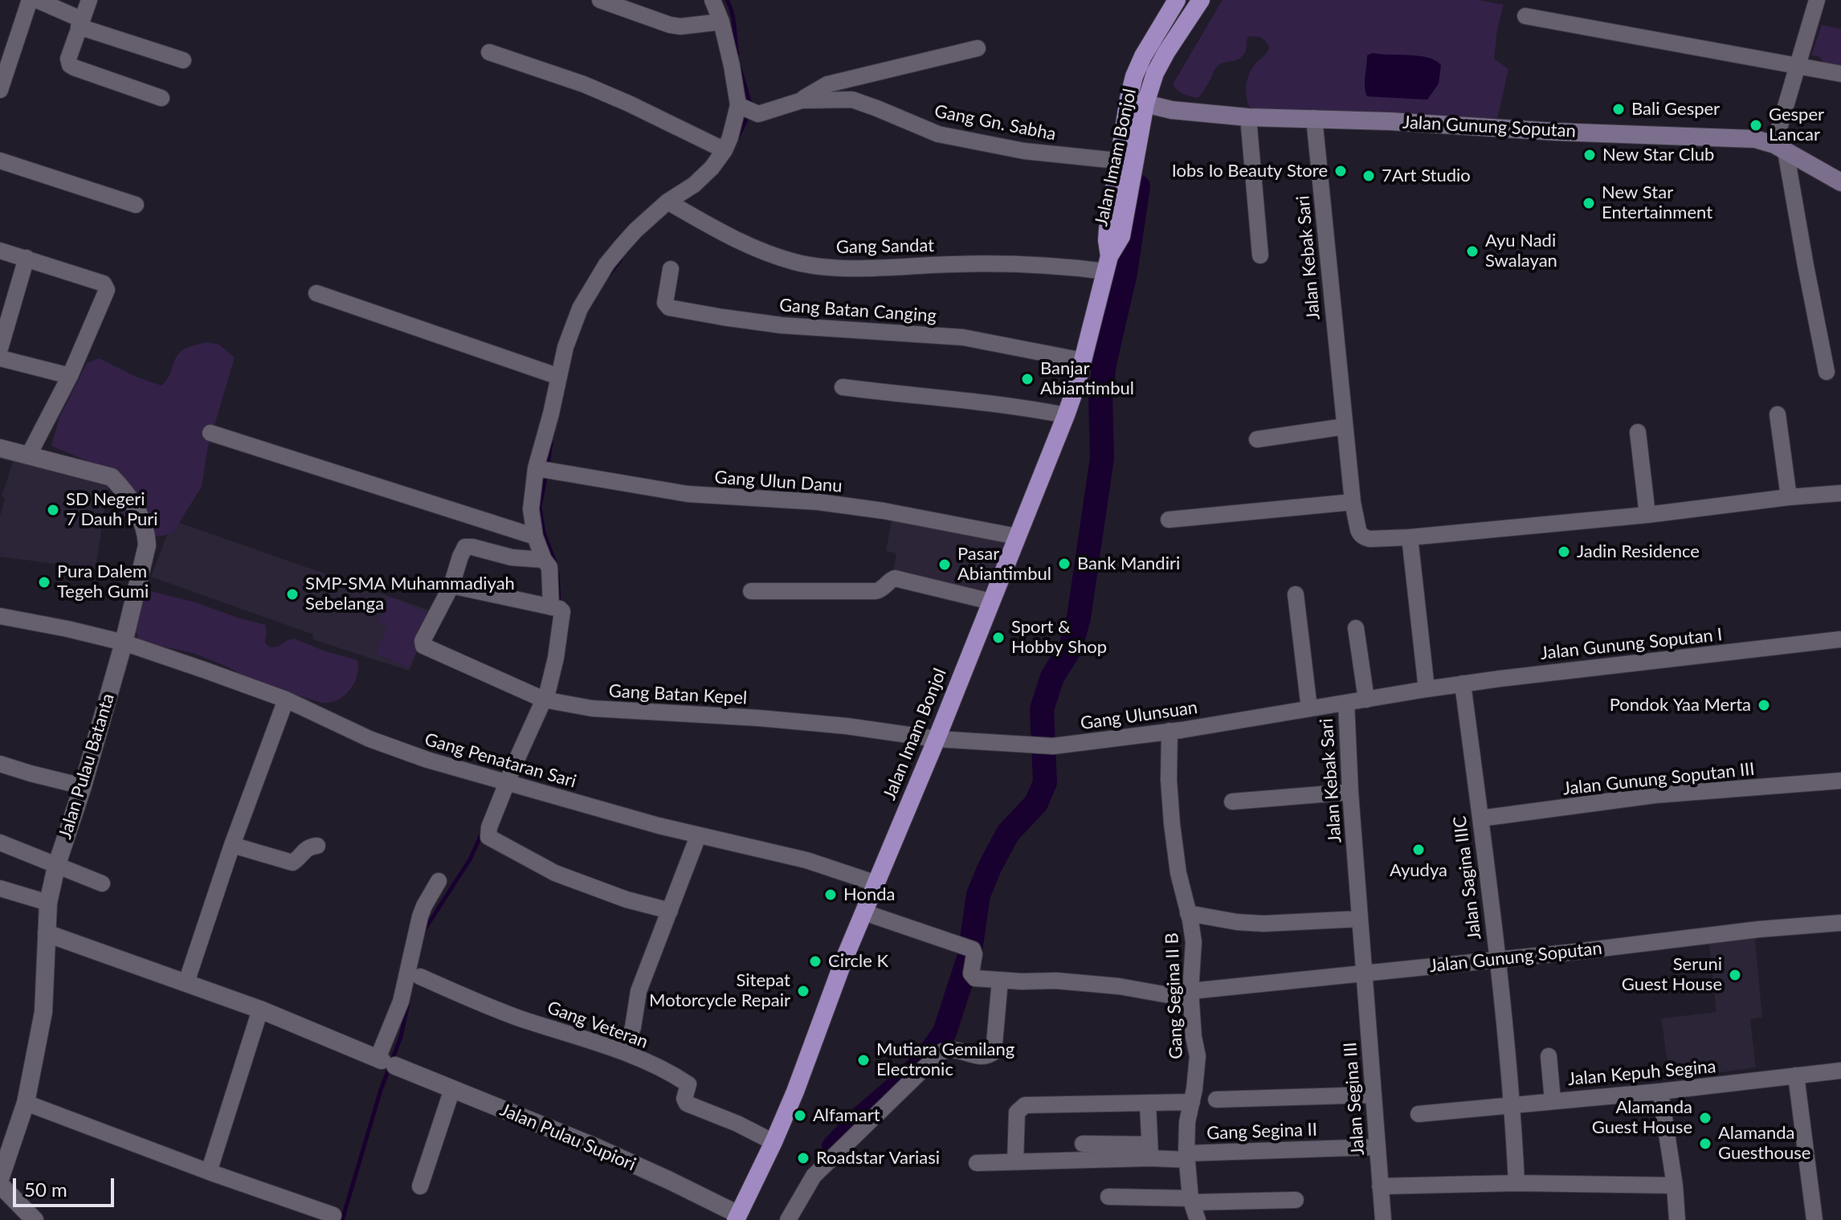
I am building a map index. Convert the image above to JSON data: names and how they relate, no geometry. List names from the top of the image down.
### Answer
{
  "streets": {
    "highway": ["Jalan Imam Bonjol"],
    "main road": ["Jalan Gunung Soputan"],
    "street": [
      "Gang Gn. Sabha",
      "Gang Sandat",
      "Jalan Kebak Sari",
      "Gang Batan Canging",
      "Gang Ulun Danu",
      "Jalan Gunung Soputan I",
      "Gang Batan Kepel",
      "Gang Ulunsuan",
      "Gang Penataran Sari",
      "Jalan Pulau Batanta",
      "Jalan Gunung Soputan III",
      "Jalan Sagina IIIC",
      "Gang Segina II B",
      "Gang Veteran",
      "Jalan Kepuh Segina",
      "Jalan Segina III",
      "Gang Segina II",
      "Jalan Pulau Supiori"
    ]
  },
  "crossings": [
    ["Gang Gn. Sabha", "Jalan Imam Bonjol"],
    ["Jalan Gunung Soputan", "Jalan Imam Bonjol"],
    ["Jalan Gunung Soputan", "Jalan Kebak Sari"],
    ["Jalan Gunung Soputan", "Jalan Sagina IIIC"],
    ["Jalan Gunung Soputan", "Gang Segina II B"],
    ["Jalan Gunung Soputan", "Jalan Segina III"],
    ["Jalan Imam Bonjol", "Gang Sandat"],
    ["Jalan Imam Bonjol", "Gang Batan Canging"],
    ["Jalan Imam Bonjol", "Gang Ulun Danu"],
    ["Jalan Imam Bonjol", "Gang Batan Kepel"],
    ["Jalan Imam Bonjol", "Gang Ulunsuan"],
    ["Jalan Imam Bonjol", "Gang Penataran Sari"],
    ["Jalan Imam Bonjol", "Gang Veteran"],
    ["Jalan Imam Bonjol", "Jalan Pulau Supiori"],
    ["Jalan Kebak Sari", "Jalan Gunung Soputan I"],
    ["Jalan Kebak Sari", "Gang Ulunsuan"],
    ["Jalan Kebak Sari", "Jalan Segina III"],
    ["Jalan Gunung Soputan I", "Jalan Sagina IIIC"],
    ["Gang Batan Kepel", "Gang Ulunsuan"],
    ["Gang Ulunsuan", "Gang Segina II B"],
    ["Gang Penataran Sari", "Jalan Pulau Batanta"],
    ["Jalan Pulau Batanta", "Jalan Pulau Supiori"],
    ["Jalan Gunung Soputan III", "Jalan Sagina IIIC"],
    ["Jalan Sagina IIIC", "Jalan Kepuh Segina"],
    ["Gang Segina II B", "Gang Segina II"],
    ["Jalan Segina III", "Gang Segina II"]
  ],
  "places": [
    "Bali Gesper",
    "Gesper Lancar",
    "New Star Club",
    "Iobs Io Beauty Store",
    "7Art Studio",
    "New Star Entertainment",
    "Ayu Nadi Swalayan",
    "Banjar Abiantimbul",
    "SD Negeri 7 Dauh Puri",
    "Jadin Residence",
    "Bank Mandiri",
    "Pasar Abiantimbul",
    "Pura Dalem Tegeh Gumi",
    "SMP-SMA Muhammadiyah Sebelanga",
    "Sport & Hobby Shop",
    "Pondok Yaa Merta",
    "Ayudya",
    "Honda",
    "Circle K",
    "Seruni Guest House",
    "Sitepat Motorcycle Repair",
    "Mutiara Gemilang Electronic",
    "Alfamart",
    "Alamanda Guest House",
    "Alamanda Guesthouse",
    "Roadstar Variasi"
  ],
  "scale_bar": "50 m"
}
